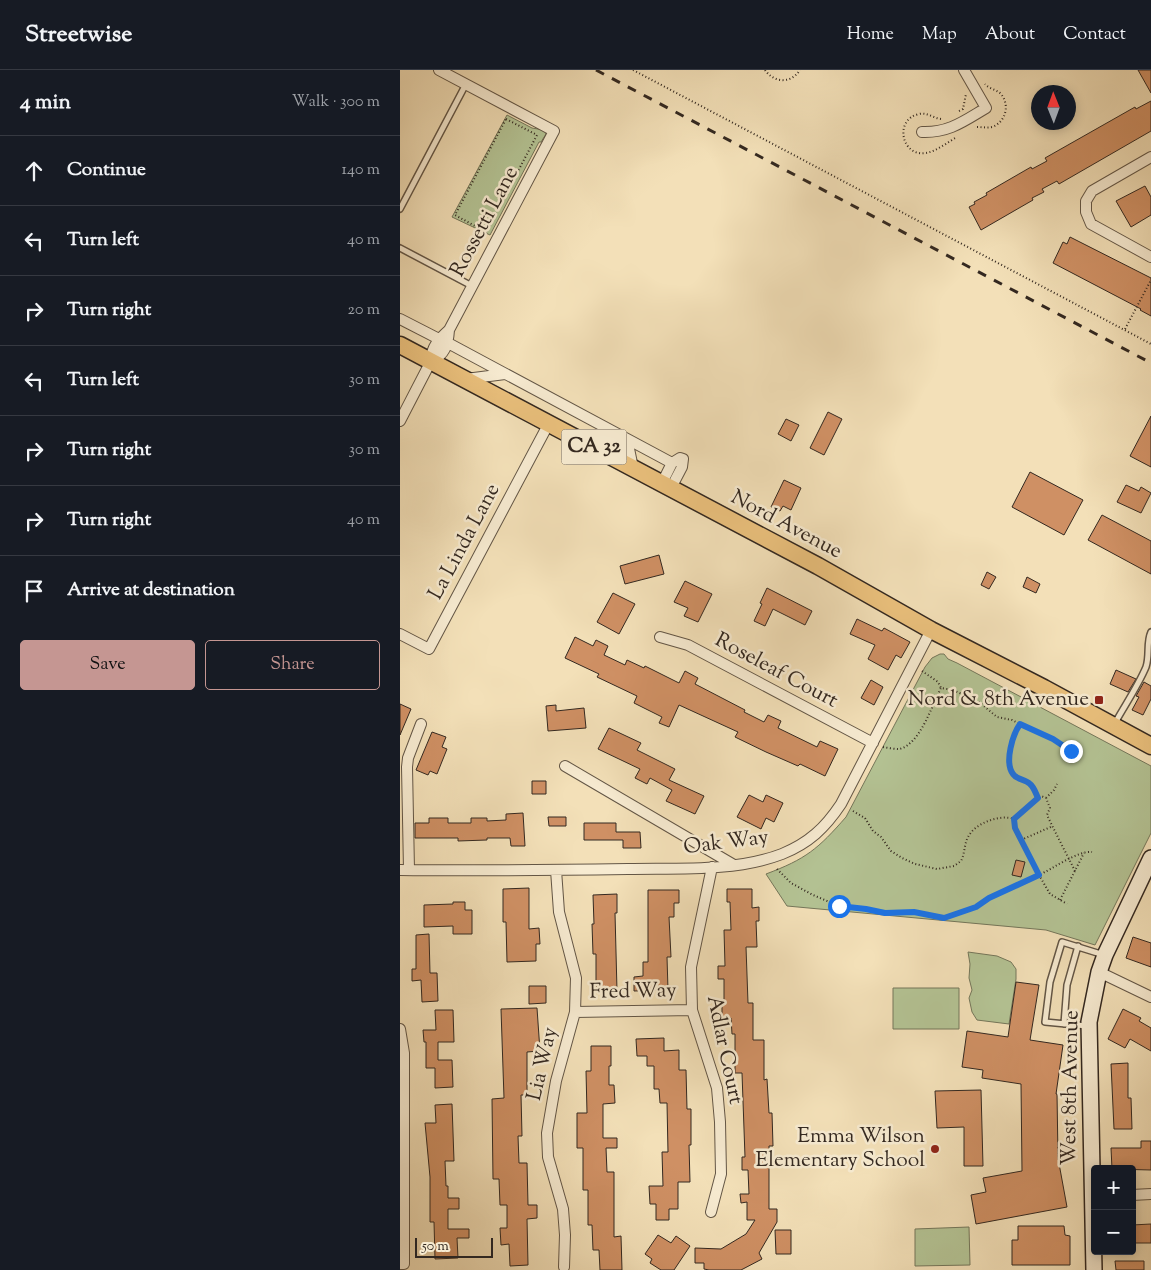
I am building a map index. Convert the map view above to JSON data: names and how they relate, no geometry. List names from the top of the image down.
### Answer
{
  "streets": {
    "main road": ["CA 32", "Nord Avenue"],
    "street": [
      "Rossetti Lane",
      "La Linda Lane",
      "Roseleaf Court",
      "Oak Way",
      "Fred Way",
      "Adlar Court",
      "Lia Way",
      "West 8th Avenue"
    ]
  },
  "crossings": [
    ["Nord Avenue", "La Linda Lane"],
    ["Nord Avenue", "Oak Way"],
    ["Roseleaf Court", "Oak Way"],
    ["Oak Way", "Adlar Court"],
    ["Oak Way", "Lia Way"],
    ["Fred Way", "Adlar Court"],
    ["Fred Way", "Lia Way"]
  ],
  "places": {
    "transit": ["Nord & 8th Avenue"],
    "other": ["Emma Wilson Elementary School"]
  },
  "scale_bar": "50 m",
  "north": "top",
  "page": {
    "header": "Streetwise",
    "nav": [
      "Home",
      "Map",
      "About",
      "Contact"
    ],
    "heading": ["4 min", "Walk · 300 m"],
    "list": [
      ["Continue", "140 m"],
      ["Turn left", "40 m"],
      ["Turn right", "20 m"],
      ["Turn left", "30 m"],
      ["Turn right", "30 m"],
      ["Turn right", "40 m"],
      "Arrive at destination"
    ],
    "buttons": ["Save", "Share"],
    "map_buttons": ["+", "−"],
    "scale": "50 m"
  }
}
